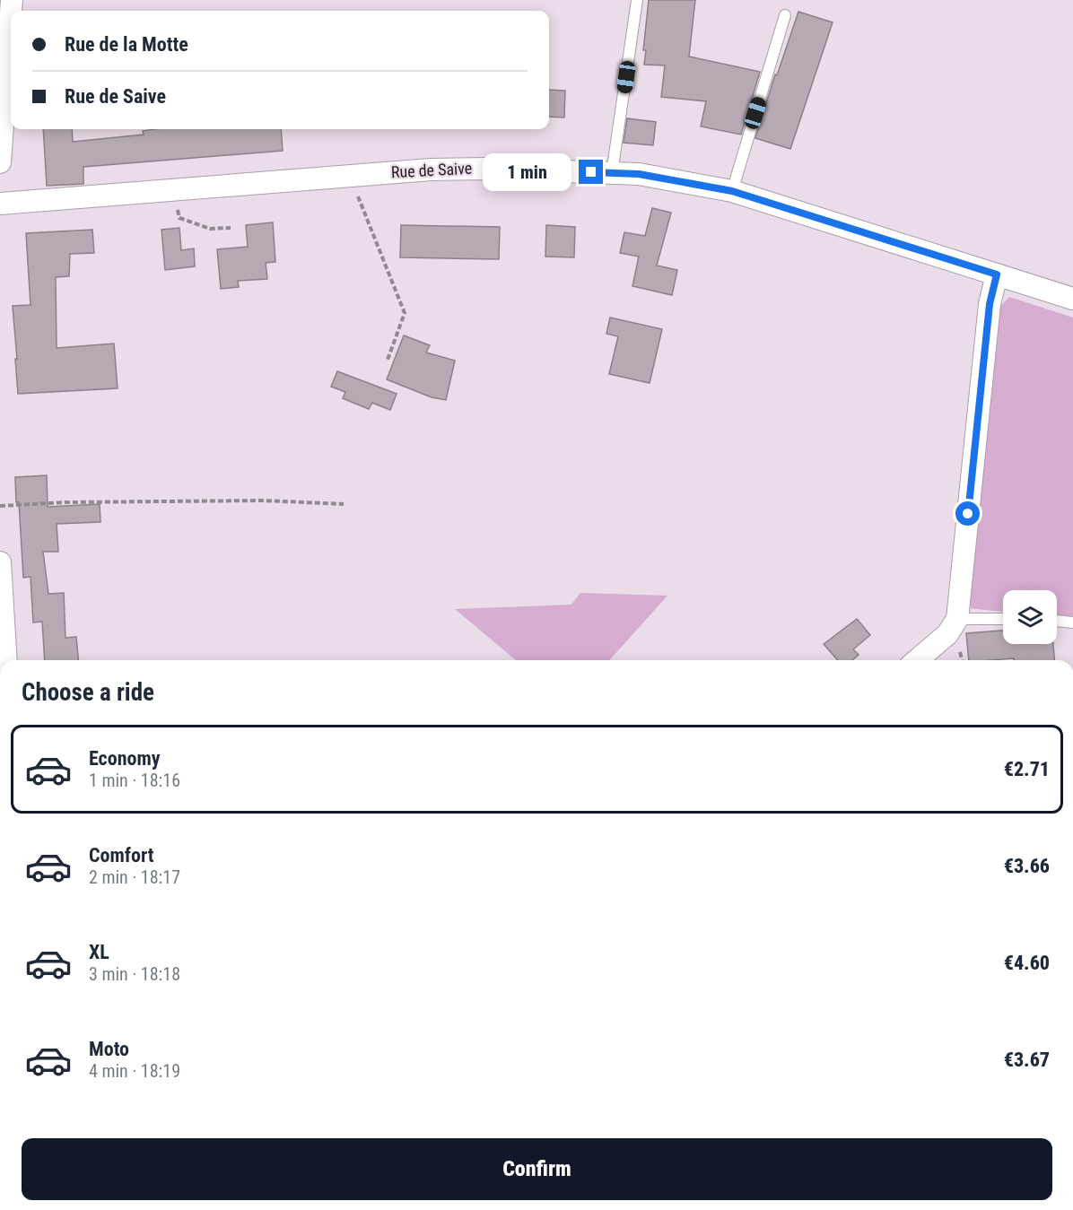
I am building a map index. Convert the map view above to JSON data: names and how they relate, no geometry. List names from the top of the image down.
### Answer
{
  "streets": {
    "street": ["Rue de Saive"]
  },
  "page": {
    "banner": ["Rue de la Motte", "Rue de Saive"],
    "bubble": "1 min",
    "heading": "Choose a ride",
    "list": [
      {
        "name": "Economy",
        "note": "1 min · 18:16",
        "value": "€2.71"
      },
      {
        "name": "Comfort",
        "note": "2 min · 18:17",
        "value": "€3.66"
      },
      {
        "name": "XL",
        "note": "3 min · 18:18",
        "value": "€4.60"
      },
      {
        "name": "Moto",
        "note": "4 min · 18:19",
        "value": "€3.67"
      }
    ],
    "buttons": "Confirm"
  }
}
